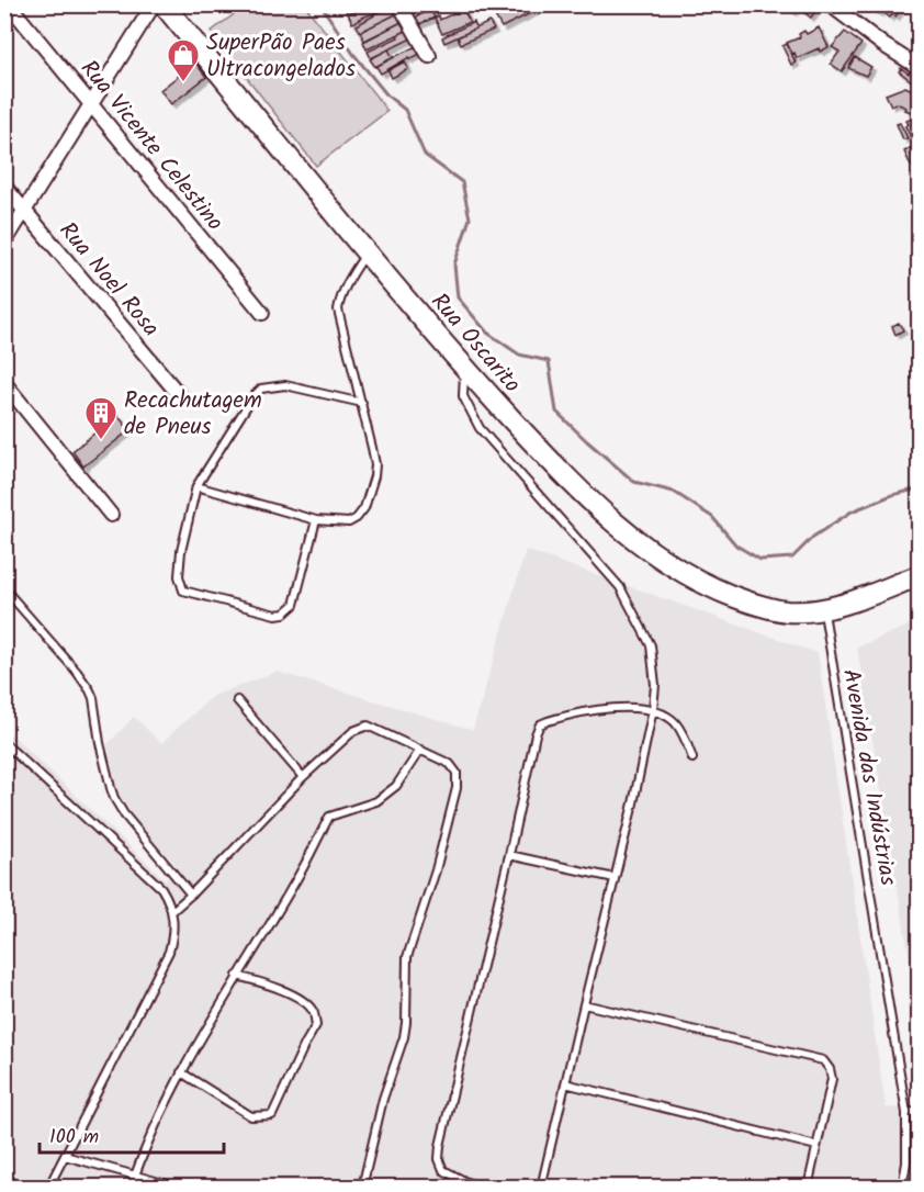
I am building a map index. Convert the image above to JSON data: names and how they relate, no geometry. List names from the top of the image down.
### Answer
{
  "streets": {
    "main road": ["Rua Oscarito"],
    "street": ["Rua Vicente Celestino", "Rua Noel Rosa"],
    "lane": ["Avenida das Indústrias"]
  },
  "crossings": [
    ["Rua Oscarito", "Avenida das Indústrias"]
  ],
  "places": {
    "shop": ["SuperPão Paes Ultracongelados"],
    "building": ["Recachutagem de Pneus"]
  },
  "scale_bar": "100 m"
}
